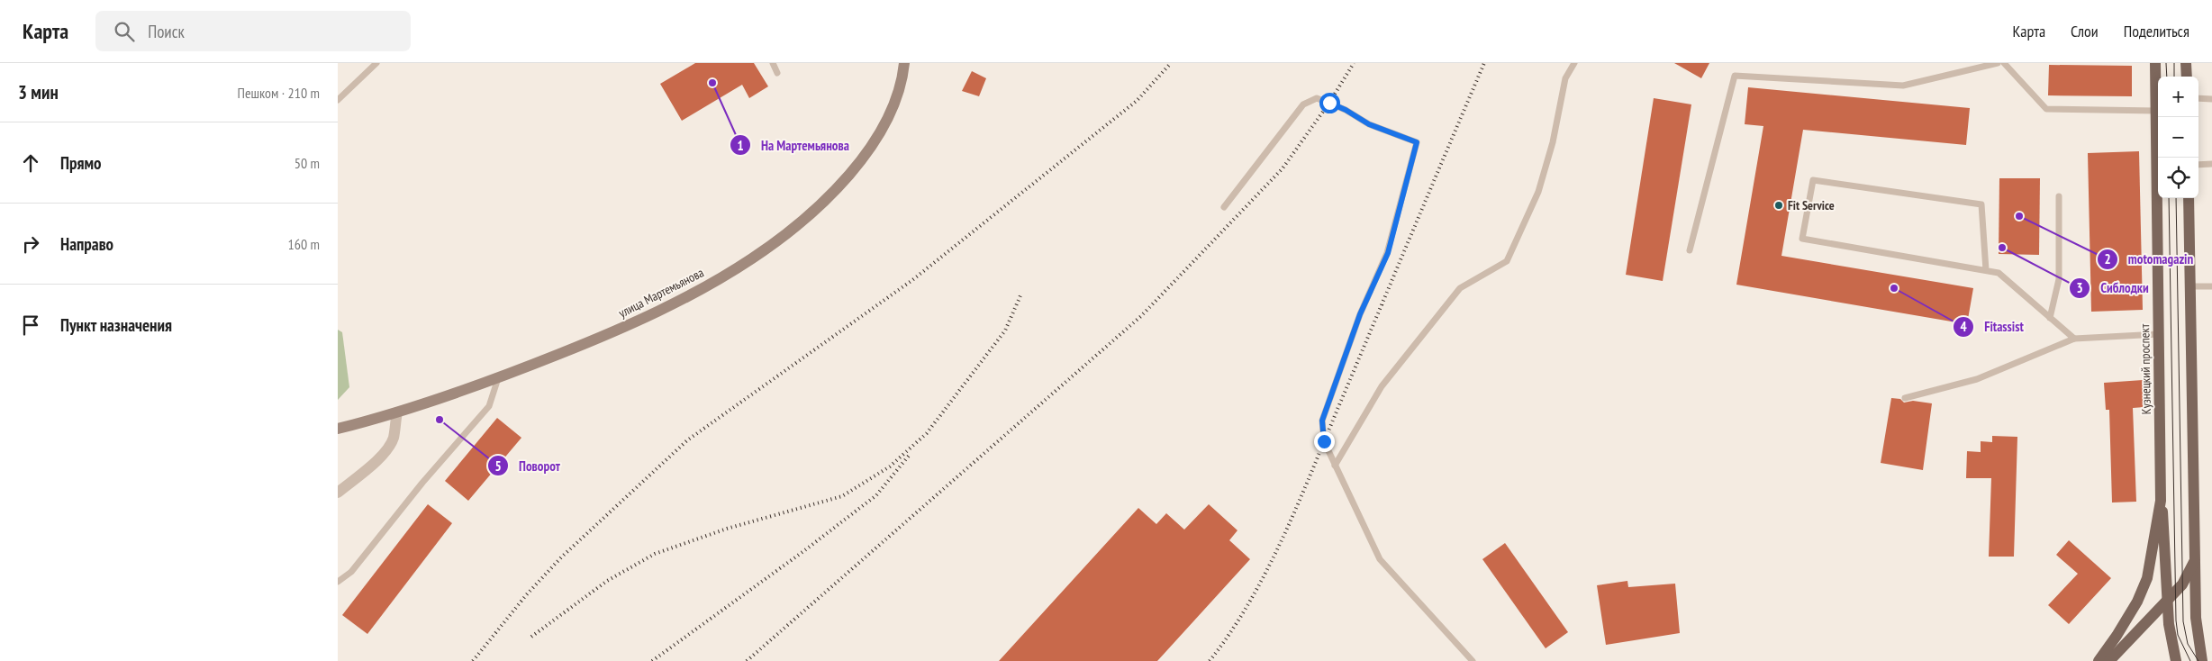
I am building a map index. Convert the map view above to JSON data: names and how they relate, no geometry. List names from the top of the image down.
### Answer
{
  "streets": {
    "main road": ["Кузнецкий проспект"],
    "street": ["улица Мартемьянова"]
  },
  "places": [
    "На Мартемьянова",
    "Fit Service",
    "motomagazin",
    "Сиблодки",
    "Fitassist",
    "Поворот"
  ],
  "page": {
    "header": "Карта",
    "search": "Поиск",
    "nav": ["Карта", "Слои", "Поделиться"],
    "heading": ["3 мин", "Пешком · 210 m"],
    "map_buttons": ["+", "−"],
    "list": [
      ["Прямо", "50 m"],
      ["Направо", "160 m"],
      "Пункт назначения"
    ]
  }
}
